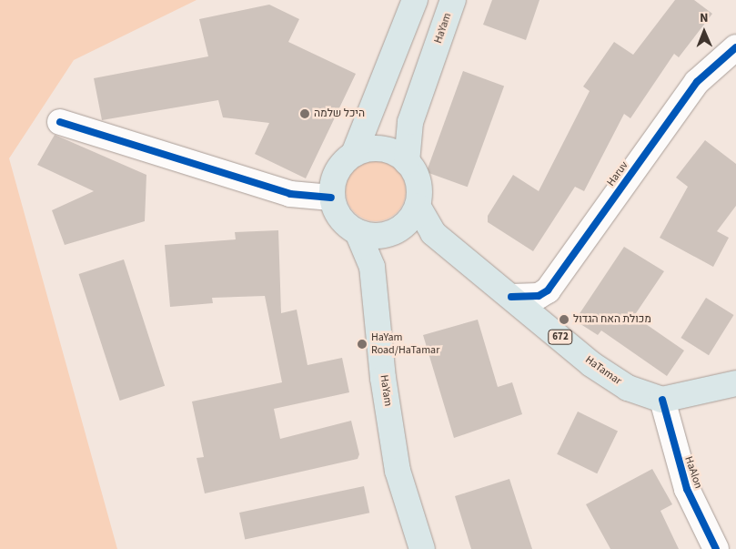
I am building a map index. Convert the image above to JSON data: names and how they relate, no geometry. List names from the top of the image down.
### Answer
{
  "streets": {
    "main road": ["HaYam", "672", "HaTamar"],
    "street": ["Haruv", "HaAlon"]
  },
  "crossings": [
    ["HaYam", "HaTamar"],
    ["Haruv", "HaTamar"],
    ["HaTamar", "HaAlon"]
  ],
  "places": ["היכל שלמה", "מכולת האח הגדול", "HaYam Road/HaTamar"],
  "north": "top"
}
